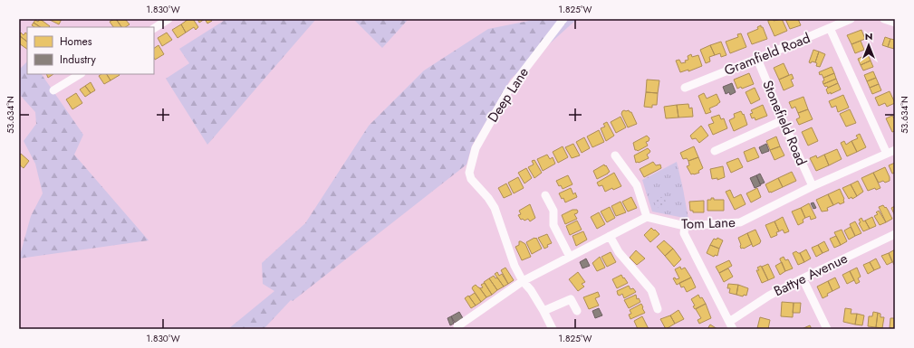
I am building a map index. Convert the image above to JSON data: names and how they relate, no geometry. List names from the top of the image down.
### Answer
{
  "streets": {
    "street": [
      "Gramfield Road",
      "Deep Lane",
      "Stonefield Road",
      "Tom Lane",
      "Battye Avenue"
    ]
  },
  "crossings": [
    ["Gramfield Road", "Stonefield Road"],
    ["Stonefield Road", "Tom Lane"]
  ],
  "legend": ["Homes", "Industry"],
  "north": "top",
  "coordinates": ["1.830°W", "1.825°W", "53.634°N"]
}
